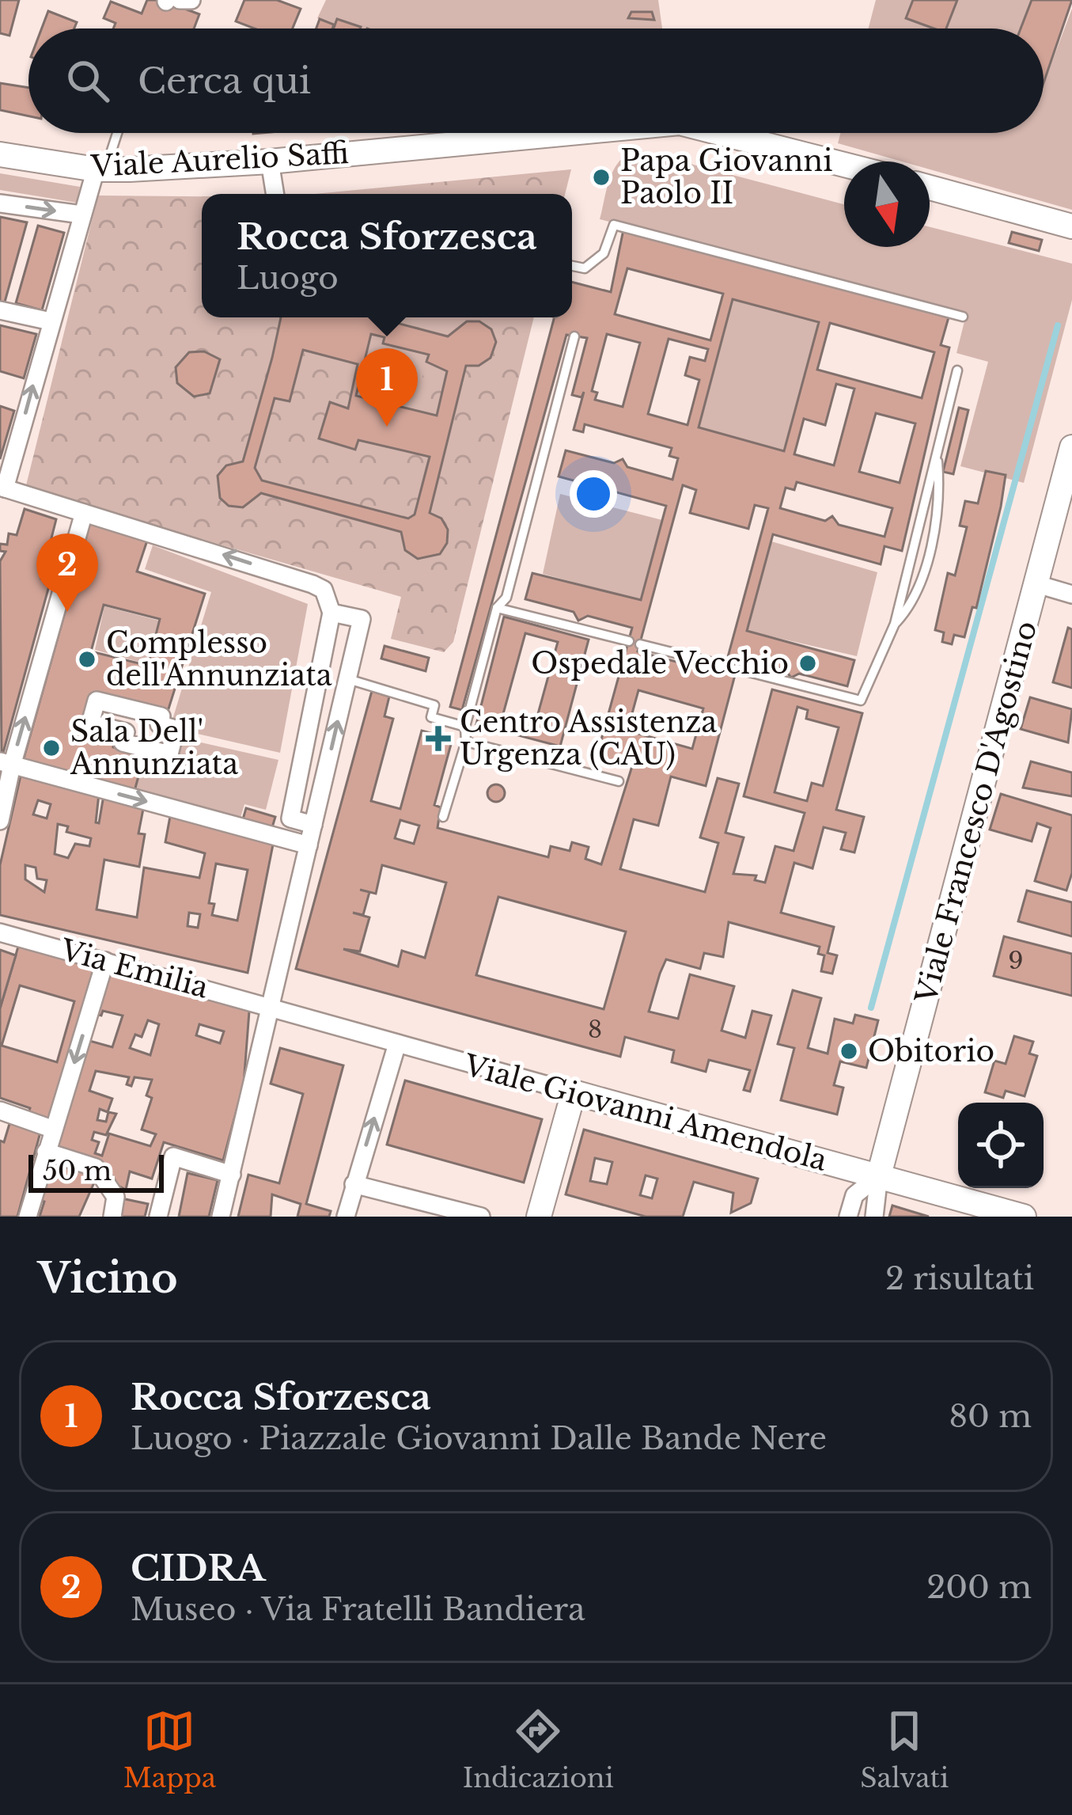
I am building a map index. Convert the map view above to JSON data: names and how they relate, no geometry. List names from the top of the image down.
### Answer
{
  "streets": {
    "street": [
      "Viale Aurelio Saffi",
      "Viale Francesco D'Agostino",
      "Via Emilia",
      "Viale Giovanni Amendola"
    ]
  },
  "crossings": [
    ["Viale Francesco D'Agostino", "Viale Giovanni Amendola"],
    ["Via Emilia", "Viale Giovanni Amendola"]
  ],
  "places": {
    "other": [
      "Papa Giovanni Paolo II",
      "Complesso dell'Annunziata",
      "Ospedale Vecchio",
      "Sala Dell' Annunziata",
      "Obitorio"
    ],
    "health": ["Centro Assistenza Urgenza (CAU)"]
  },
  "house_numbers": ["9", "8"],
  "scale_bar": "50 m",
  "north": "bottom",
  "page": {
    "search": "Cerca qui",
    "popup": ["Rocca Sforzesca", "Luogo"],
    "pins": ["1", "2"],
    "scale": "50 m",
    "heading": ["Vicino", "2 risultati"],
    "list": [
      {
        "mark": "1",
        "name": "Rocca Sforzesca",
        "note": "Luogo · Piazzale Giovanni Dalle Bande Nere",
        "value": "80 m"
      },
      {
        "mark": "2",
        "name": "CIDRA",
        "note": "Museo · Via Fratelli Bandiera",
        "value": "200 m"
      }
    ],
    "nav": ["Mappa", "Indicazioni", "Salvati"]
  }
}
